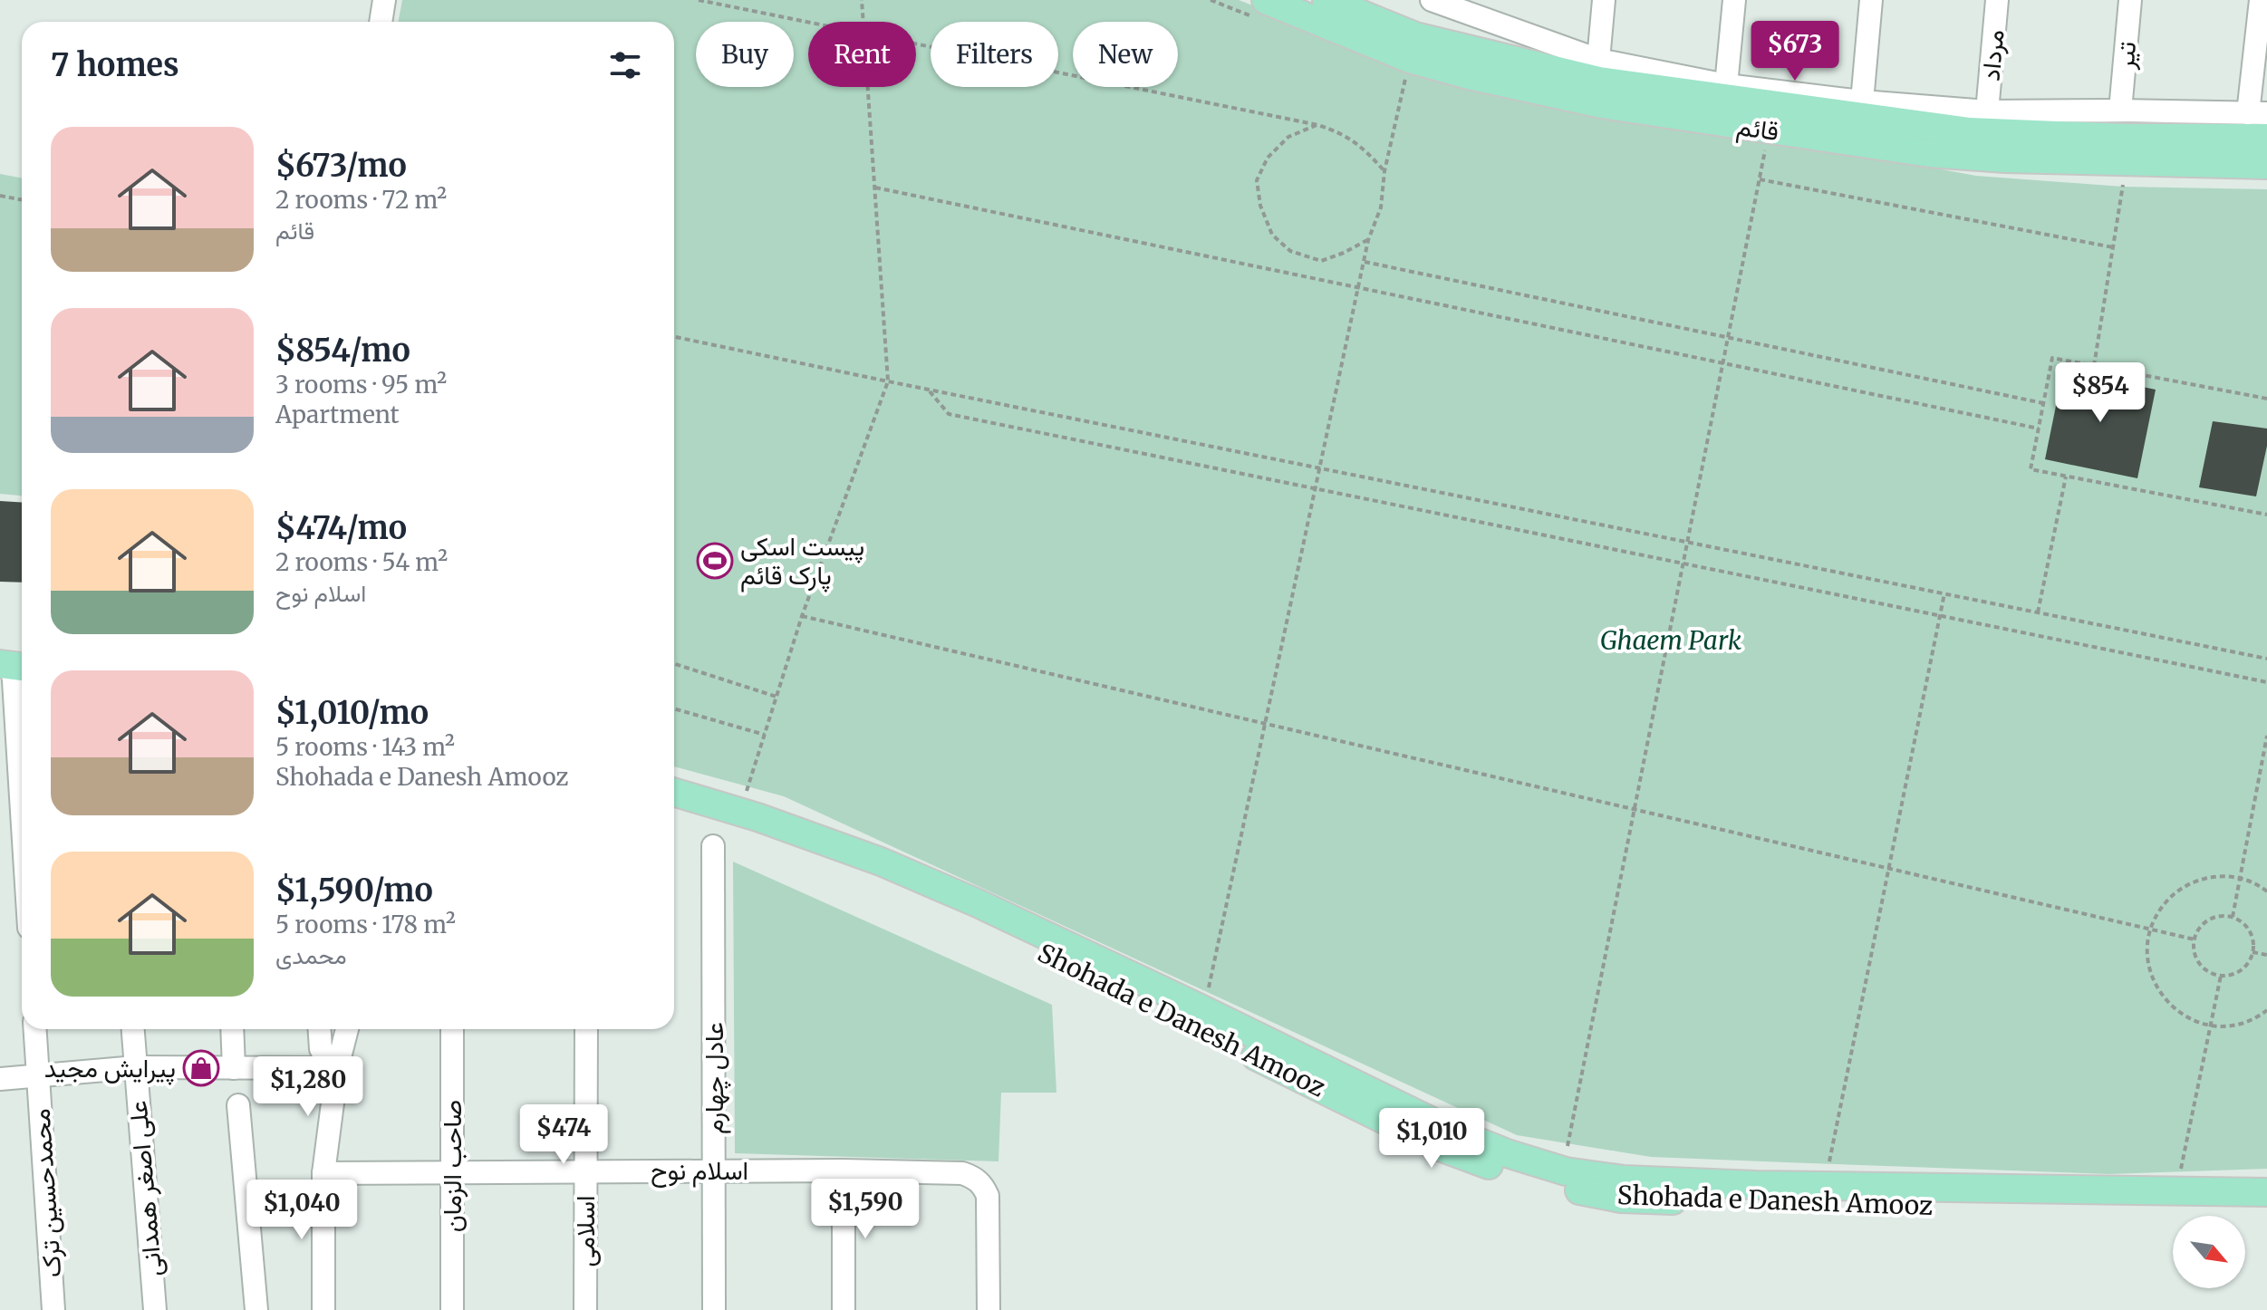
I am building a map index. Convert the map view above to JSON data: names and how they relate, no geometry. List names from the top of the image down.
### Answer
{
  "streets": {
    "main road": ["قائم", "Shohada e Danesh Amooz"],
    "street": [
      "مرداد",
      "تیر",
      "عادل چهارم",
      "صاحب الزمان",
      "اسلام نوح",
      "علی اصغر همدانی",
      "محمدحسین ترک",
      "اسلامی"
    ]
  },
  "crossings": [
    ["عادل چهارم", "اسلام نوح"],
    ["صاحب الزمان", "اسلام نوح"],
    ["اسلام نوح", "اسلامی"]
  ],
  "parks": ["Ghaem Park"],
  "places": {
    "sports": ["پیست اسکی پارک قائم"],
    "shop": ["پیرایش مجید"]
  },
  "north": "bottom right",
  "page": {
    "price": [
      "$673",
      "$854",
      "$1,280",
      "$474",
      "$1,010",
      "$1,590",
      "$1,040"
    ],
    "chip": [
      "Buy",
      "Rent",
      "Filters",
      "New"
    ],
    "heading": "7 homes",
    "list": [
      {
        "name": "$673/mo",
        "note": "2 rooms · 72 m² · قائم"
      },
      {
        "name": "$854/mo",
        "note": "3 rooms · 95 m² · Apartment"
      },
      {
        "name": "$474/mo",
        "note": "2 rooms · 54 m² · اسلام نوح"
      },
      {
        "name": "$1,010/mo",
        "note": "5 rooms · 143 m² · Shohada e Danesh Amooz"
      },
      {
        "name": "$1,590/mo",
        "note": "5 rooms · 178 m² · محمدی"
      }
    ]
  }
}
